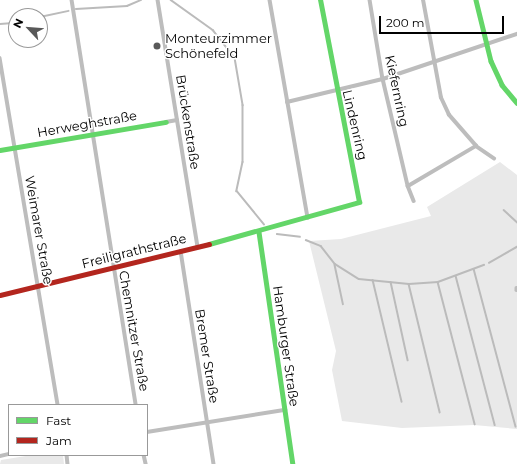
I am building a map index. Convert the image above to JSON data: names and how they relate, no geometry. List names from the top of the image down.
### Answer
{
  "streets": {
    "street": [
      "Kiefernring",
      "Brückenstraße",
      "Herweghstraße",
      "Lindenring",
      "Weimarer Straße",
      "Freiligrathstraße",
      "Chemnitzer Straße",
      "Hamburger Straße",
      "Bremer Straße"
    ]
  },
  "crossings": [
    ["Brückenstraße", "Herweghstraße"],
    ["Brückenstraße", "Freiligrathstraße"],
    ["Herweghstraße", "Weimarer Straße"],
    ["Herweghstraße", "Chemnitzer Straße"],
    ["Lindenring", "Freiligrathstraße"],
    ["Weimarer Straße", "Freiligrathstraße"],
    ["Freiligrathstraße", "Chemnitzer Straße"],
    ["Freiligrathstraße", "Hamburger Straße"],
    ["Freiligrathstraße", "Bremer Straße"]
  ],
  "places": ["Monteurzimmer Schönefeld"],
  "legend": ["Fast", "Jam"],
  "scale_bar": "200 m",
  "north": "top left"
}
